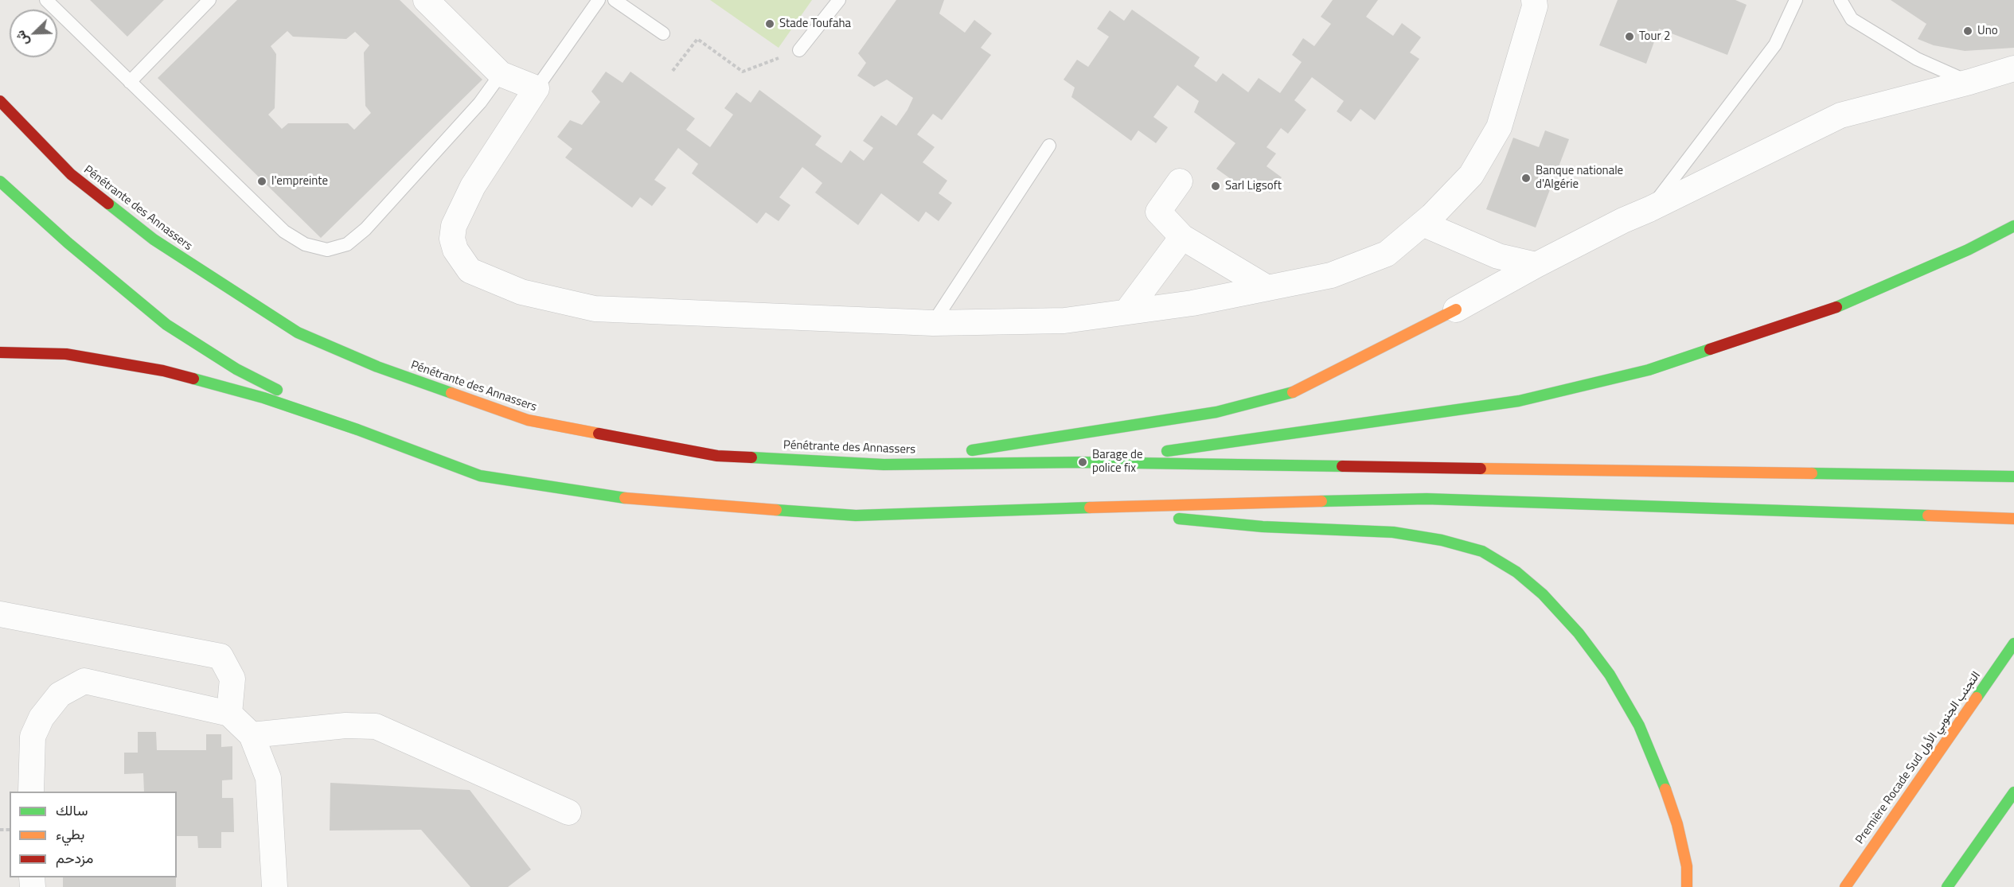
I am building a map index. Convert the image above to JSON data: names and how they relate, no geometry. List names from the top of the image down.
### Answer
{
  "streets": {
    "highway": ["Pénétrante des Annassers", "Première Rocade Sud التجنب الجنوبي الأول"]
  },
  "places": [
    "Stade Toufaha",
    "Uno",
    "Tour 2",
    "Banque nationale d'Algérie",
    "l'empreinte",
    "Sarl Ligsoft",
    "Barage de police fix"
  ],
  "legend": ["سالك", "بطيء", "مزدحم"],
  "north": "bottom left"
}
